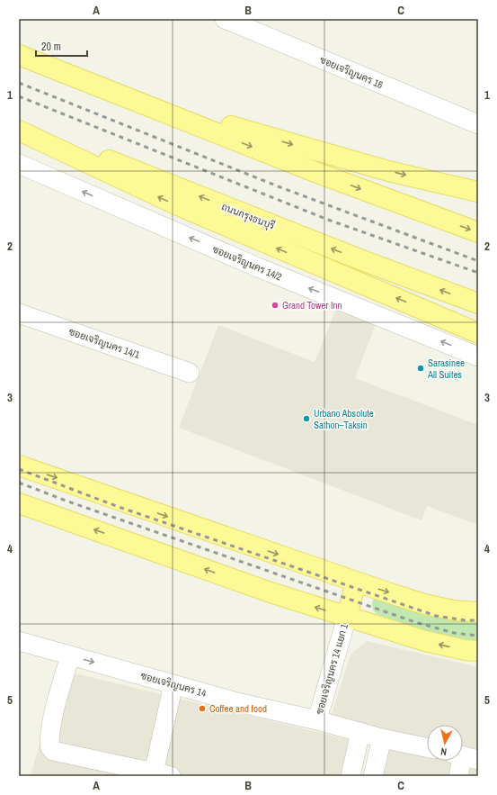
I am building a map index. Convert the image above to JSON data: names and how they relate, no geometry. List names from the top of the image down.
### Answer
{
  "streets": {
    "main road": ["ถนนกรุงธนบุรี"],
    "street": [
      "ซอยเจริญนคร 16",
      "ซอยเจริญนคร 14/2",
      "ซอยเจริญนคร 14/1",
      "ซอยเจริญนคร 14 แยก 1",
      "ซอยเจริญนคร 14"
    ]
  },
  "crossings": [
    ["ซอยเจริญนคร 14 แยก 1", "ซอยเจริญนคร 14"]
  ],
  "one_way": ["ซอยเจริญนคร 14/2"],
  "places": [
    "Grand Tower Inn",
    "Sarasinee All Suites",
    "Urbano Absolute Sathon–Taksin",
    "Coffee and food"
  ],
  "scale_bar": "20 m",
  "north": "bottom",
  "grid": {
    "columns": ["A", "B", "C"],
    "rows": [
      "1",
      "2",
      "3",
      "4",
      "5"
    ]
  }
}
